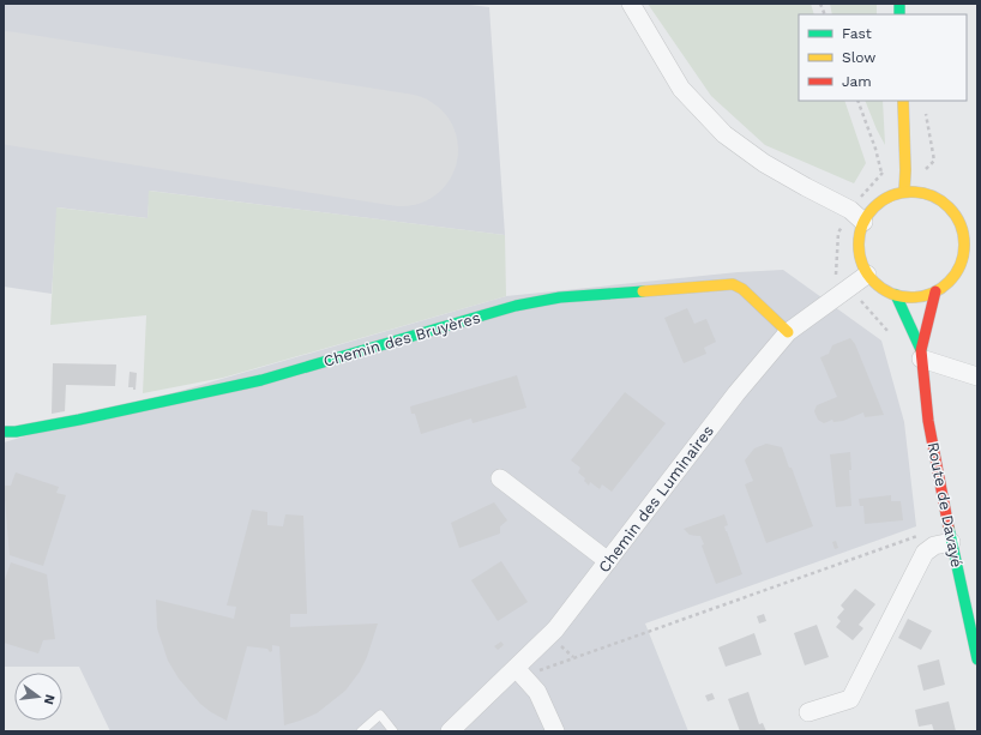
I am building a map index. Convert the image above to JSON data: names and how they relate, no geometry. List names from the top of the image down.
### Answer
{
  "streets": {
    "street": ["Chemin des Bruyères", "Chemin des Luminaires", "Route de Davayé"]
  },
  "crossings": [
    ["Chemin des Bruyères", "Chemin des Luminaires"],
    ["Chemin des Luminaires", "Route de Davayé"]
  ],
  "legend": ["Fast", "Slow", "Jam"],
  "north": "right"
}
